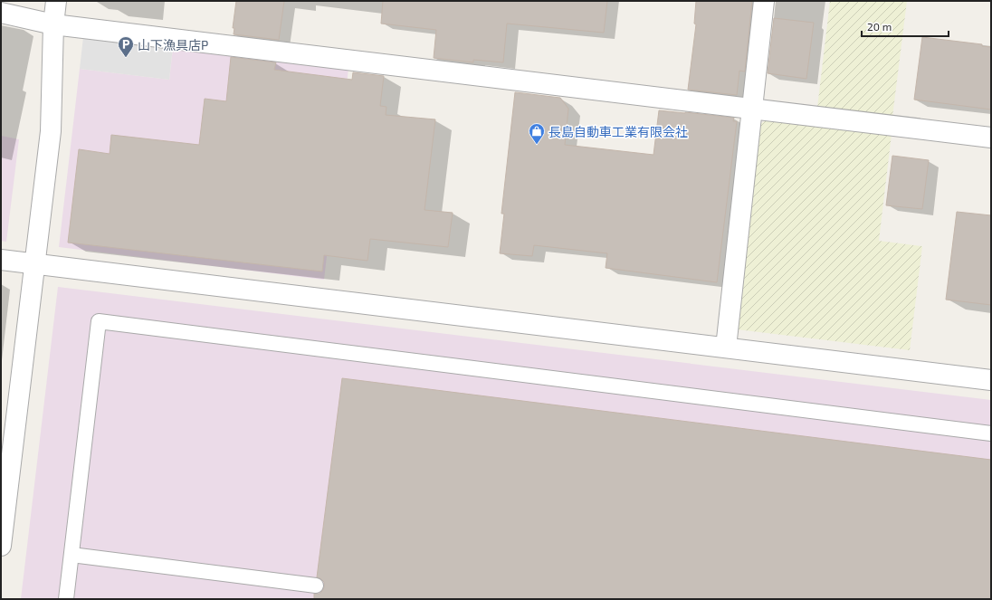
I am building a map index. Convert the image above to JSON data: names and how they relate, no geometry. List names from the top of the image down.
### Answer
{
  "places": {
    "parking": ["山下漁具店P"],
    "shop": ["長島自動車工業有限会社"]
  },
  "scale_bar": "20 m"
}
